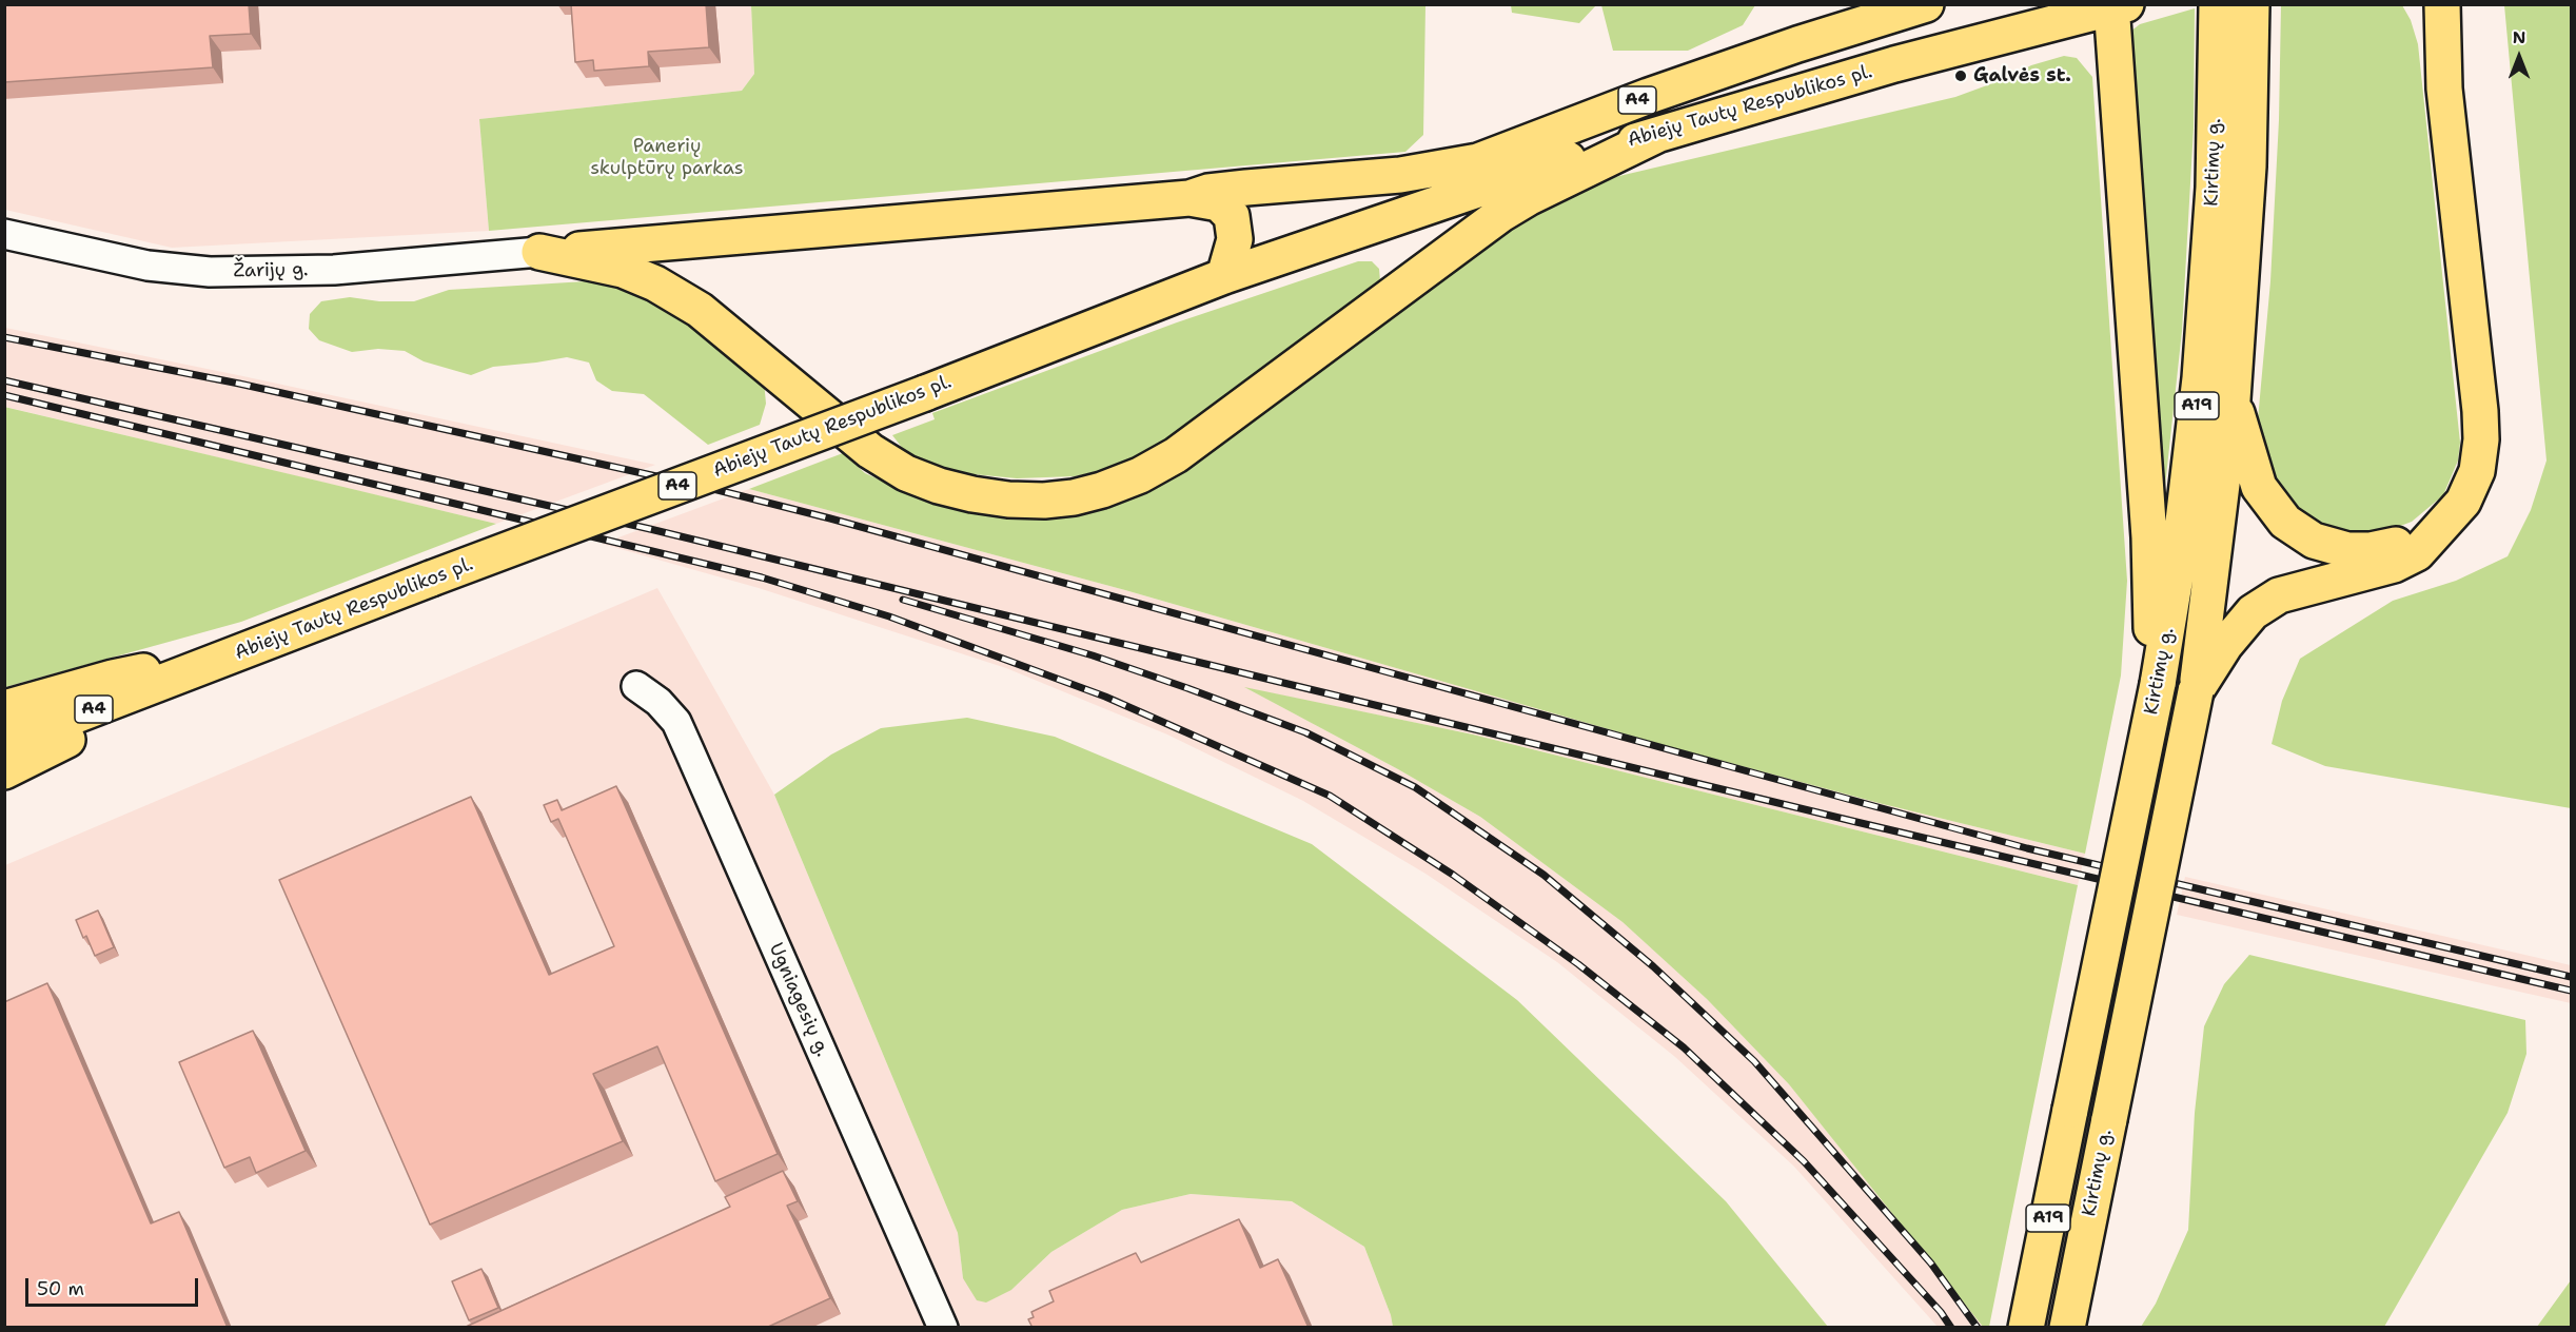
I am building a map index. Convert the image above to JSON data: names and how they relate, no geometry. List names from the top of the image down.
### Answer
{
  "streets": {
    "highway": [
      "A4",
      "Abiejų Tautų Respublikos pl.",
      "Kirtimų g.",
      "A19"
    ],
    "street": ["Žarijų g.", "Ugniagesių g."]
  },
  "parks": ["Panerių skulptūrų parkas"],
  "places": ["Galvės st."],
  "scale_bar": "50 m",
  "north": "top"
}
